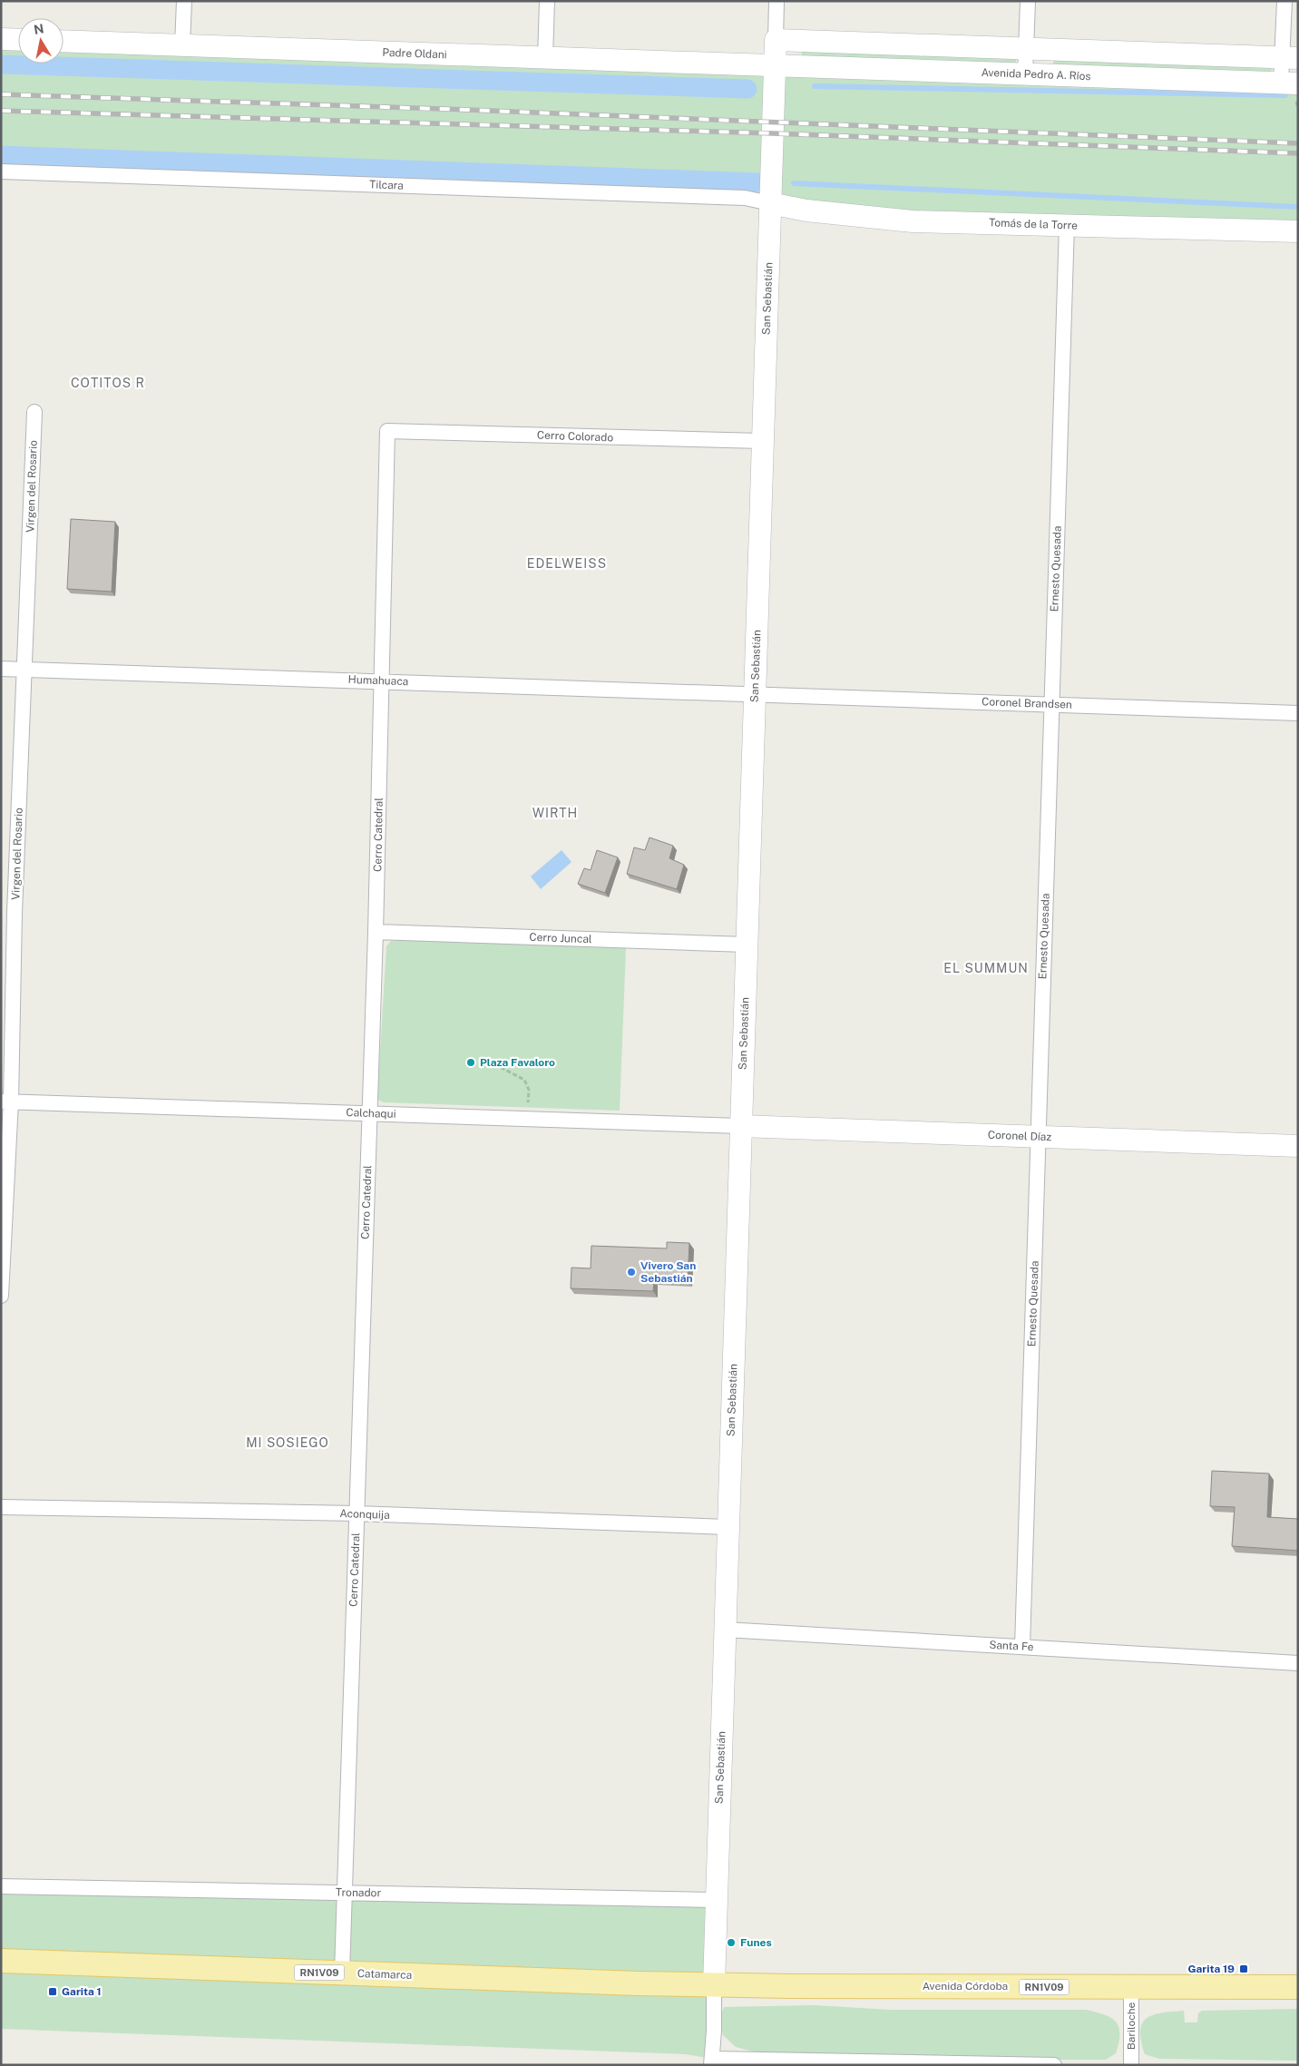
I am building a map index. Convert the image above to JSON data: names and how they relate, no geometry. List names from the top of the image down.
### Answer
{
  "streets": {
    "main road": [
      "Padre Oldani",
      "Avenida Pedro A. Ríos",
      "Tomás de la Torre",
      "San Sebastián",
      "Coronel Díaz",
      "RN1V09",
      "Catamarca",
      "Avenida Córdoba"
    ],
    "street": [
      "Tilcara",
      "Cerro Colorado",
      "Virgen del Rosario",
      "Ernesto Quesada",
      "Humahuaca",
      "Coronel Brandsen",
      "Cerro Catedral",
      "Cerro Juncal",
      "Calchaqui",
      "Aconquija",
      "Santa Fe",
      "Tronador",
      "Bariloche"
    ]
  },
  "crossings": [
    ["Padre Oldani", "Avenida Pedro A. Ríos"],
    ["Padre Oldani", "San Sebastián"],
    ["Avenida Pedro A. Ríos", "San Sebastián"],
    ["Tilcara", "Tomás de la Torre"],
    ["Tilcara", "San Sebastián"],
    ["Tomás de la Torre", "San Sebastián"],
    ["Tomás de la Torre", "Ernesto Quesada"],
    ["San Sebastián", "Cerro Colorado"],
    ["San Sebastián", "Humahuaca"],
    ["San Sebastián", "Coronel Brandsen"],
    ["San Sebastián", "Cerro Juncal"],
    ["San Sebastián", "Calchaqui"],
    ["San Sebastián", "Coronel Díaz"],
    ["San Sebastián", "Aconquija"],
    ["San Sebastián", "Santa Fe"],
    ["San Sebastián", "Tronador"],
    ["San Sebastián", "Catamarca"],
    ["San Sebastián", "Avenida Córdoba"],
    ["Cerro Colorado", "Cerro Catedral"],
    ["Virgen del Rosario", "Humahuaca"],
    ["Virgen del Rosario", "Calchaqui"],
    ["Ernesto Quesada", "Coronel Brandsen"],
    ["Ernesto Quesada", "Coronel Díaz"],
    ["Ernesto Quesada", "Santa Fe"],
    ["Humahuaca", "Coronel Brandsen"],
    ["Humahuaca", "Cerro Catedral"],
    ["Cerro Catedral", "Cerro Juncal"],
    ["Cerro Catedral", "Calchaqui"],
    ["Cerro Catedral", "Aconquija"],
    ["Cerro Catedral", "Tronador"],
    ["Cerro Catedral", "Catamarca"],
    ["Calchaqui", "Coronel Díaz"],
    ["Catamarca", "Avenida Córdoba"],
    ["Avenida Córdoba", "Bariloche"]
  ],
  "districts": [
    "COTITOS R",
    "EDELWEISS",
    "WIRTH",
    "EL SUMMUN",
    "MI SOSIEGO"
  ],
  "places": {
    "other": ["Plaza Favaloro", "Vivero San Sebastián", "Funes"],
    "transit": ["Garita 19", "Garita 1"]
  },
  "north": "top"
}
